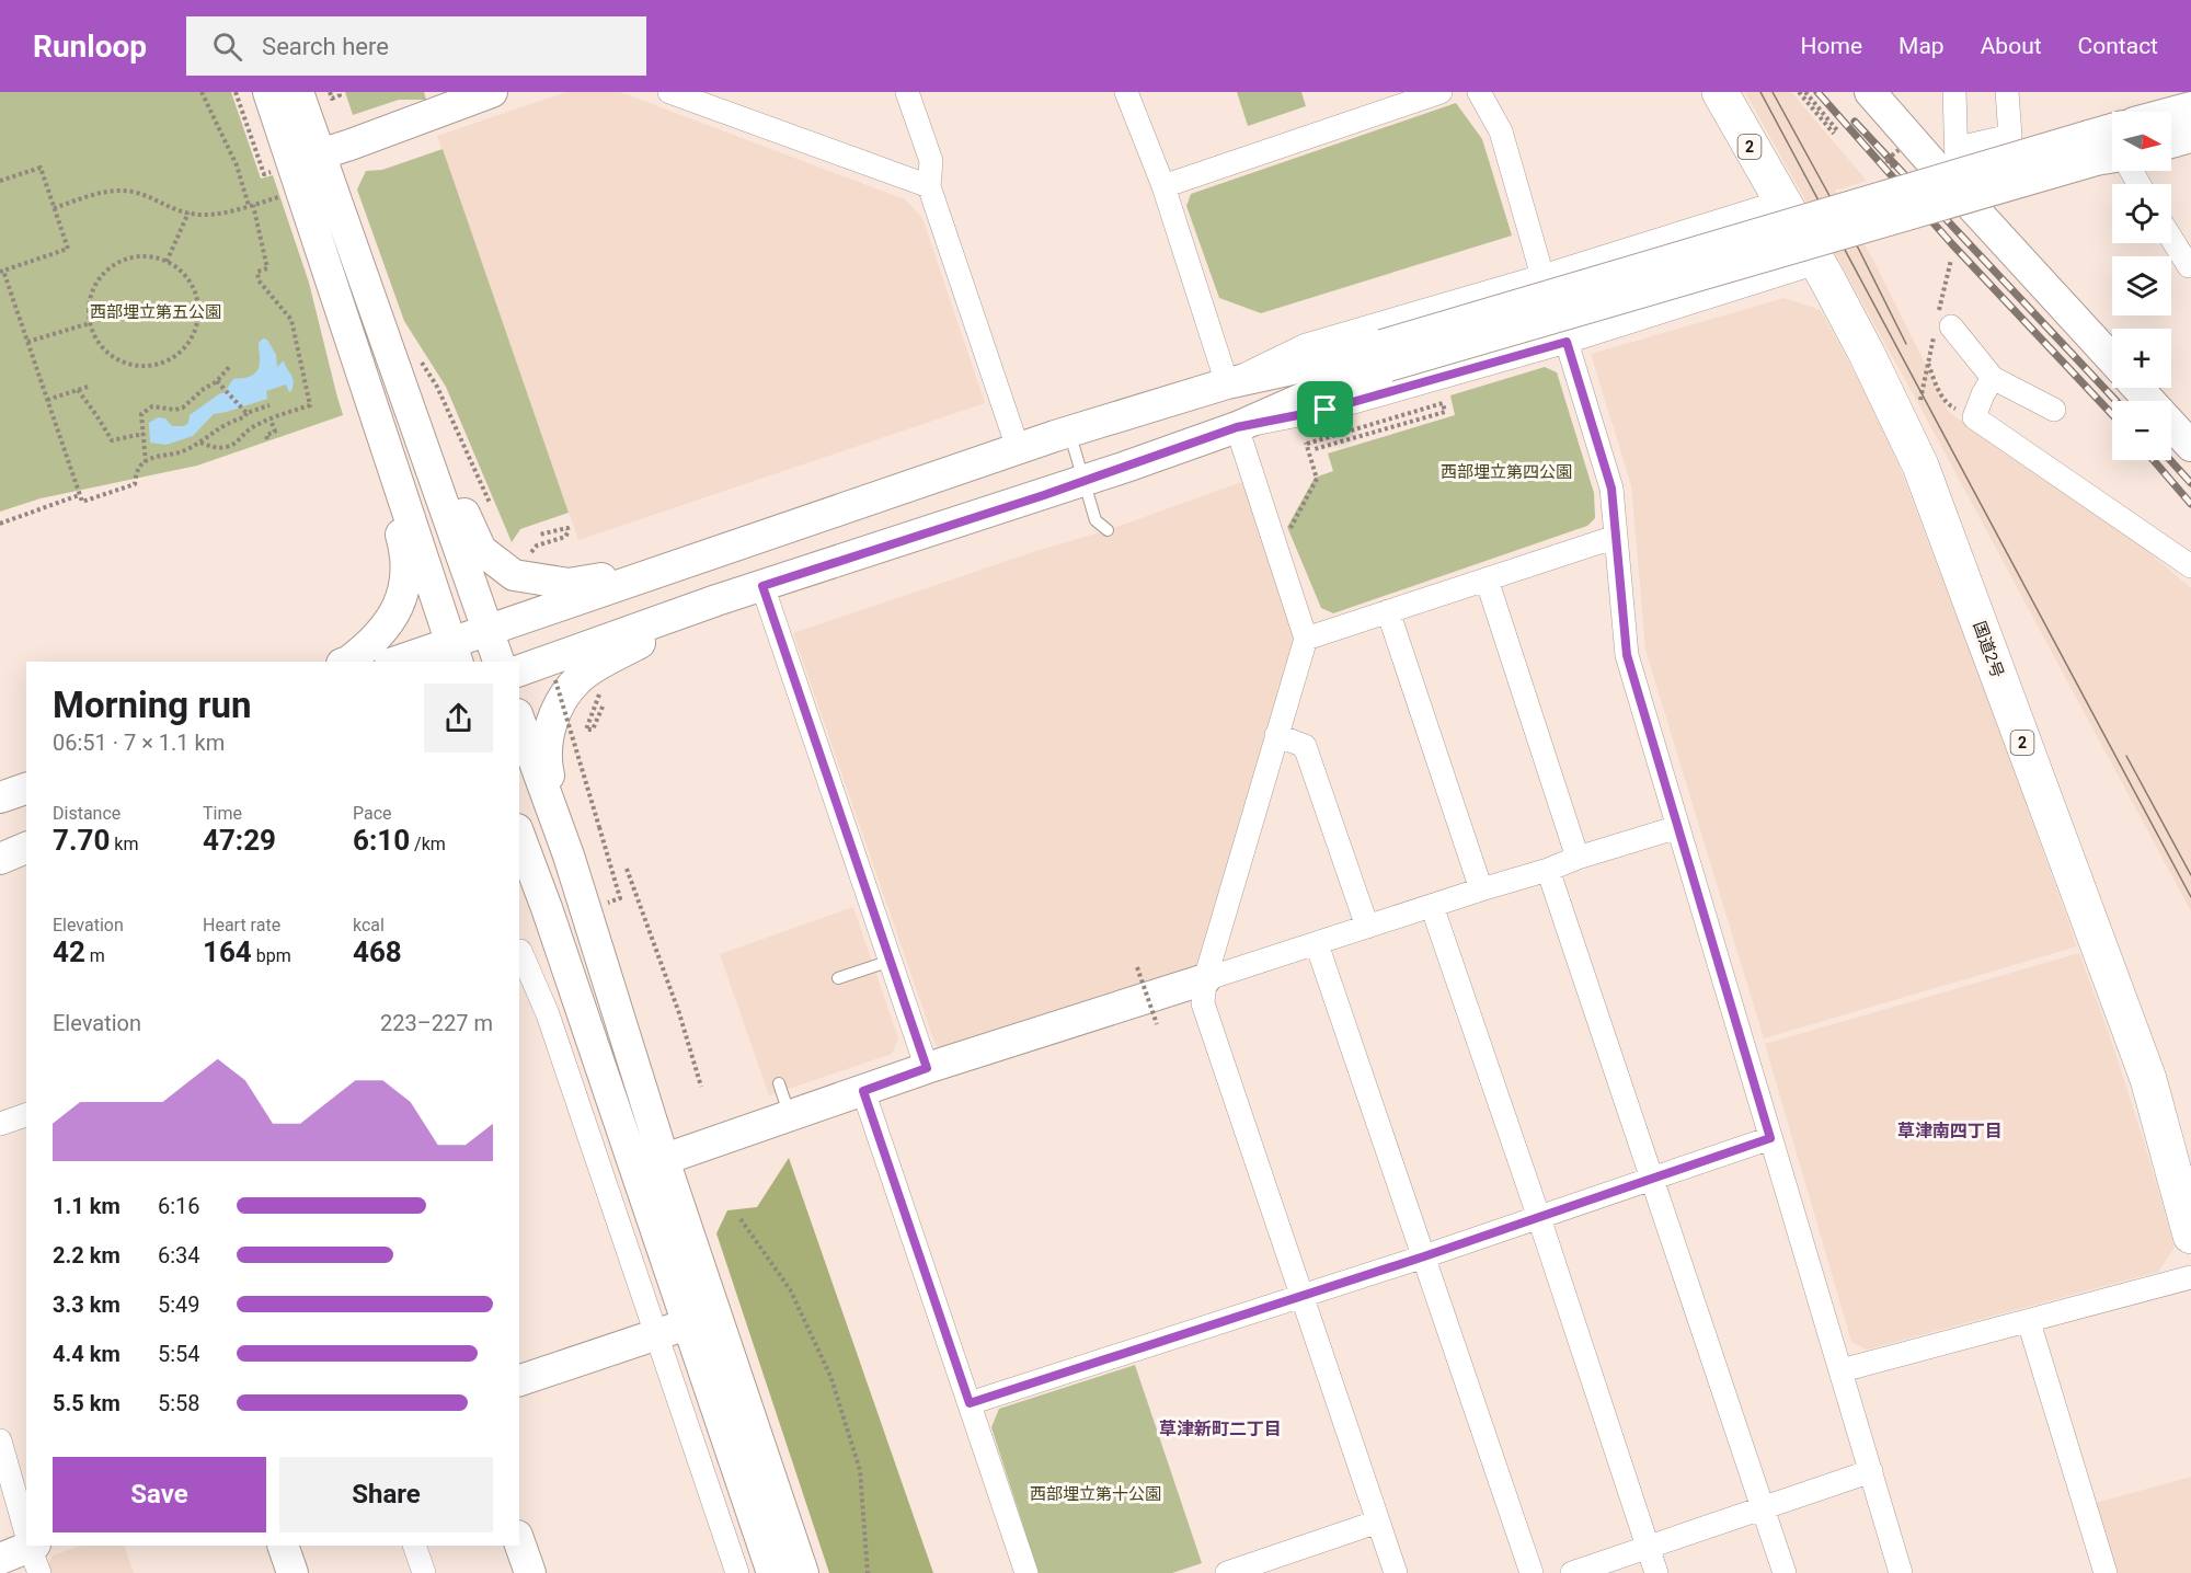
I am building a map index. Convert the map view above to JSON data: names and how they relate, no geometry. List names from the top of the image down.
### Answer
{
  "streets": {
    "highway": ["2", "国道2号"]
  },
  "districts": ["草津南四丁目", "草津新町二丁目"],
  "parks": ["西部埋立第五公園", "西部埋立第四公園", "西部埋立第十公園"],
  "north": "right",
  "page": {
    "header": "Runloop",
    "search": "Search here",
    "nav": [
      "Home",
      "Map",
      "About",
      "Contact"
    ],
    "map_buttons": ["+", "−"],
    "heading": ["Morning run", "06:51 · 7 × 1.1 km"],
    "stats": [
      ["Distance", "7.70 km"],
      ["Time", "47:29"],
      ["Pace", "6:10 /km"],
      ["Elevation", "42 m"],
      ["Heart rate", "164 bpm"],
      ["kcal", "468"]
    ],
    "chart": ["Elevation", "223–227 m"],
    "list": [
      {
        "name": "1.1 km",
        "note": "6:16"
      },
      {
        "name": "2.2 km",
        "note": "6:34"
      },
      {
        "name": "3.3 km",
        "note": "5:49"
      },
      {
        "name": "4.4 km",
        "note": "5:54"
      },
      {
        "name": "5.5 km",
        "note": "5:58"
      }
    ],
    "buttons": ["Save", "Share"]
  }
}
